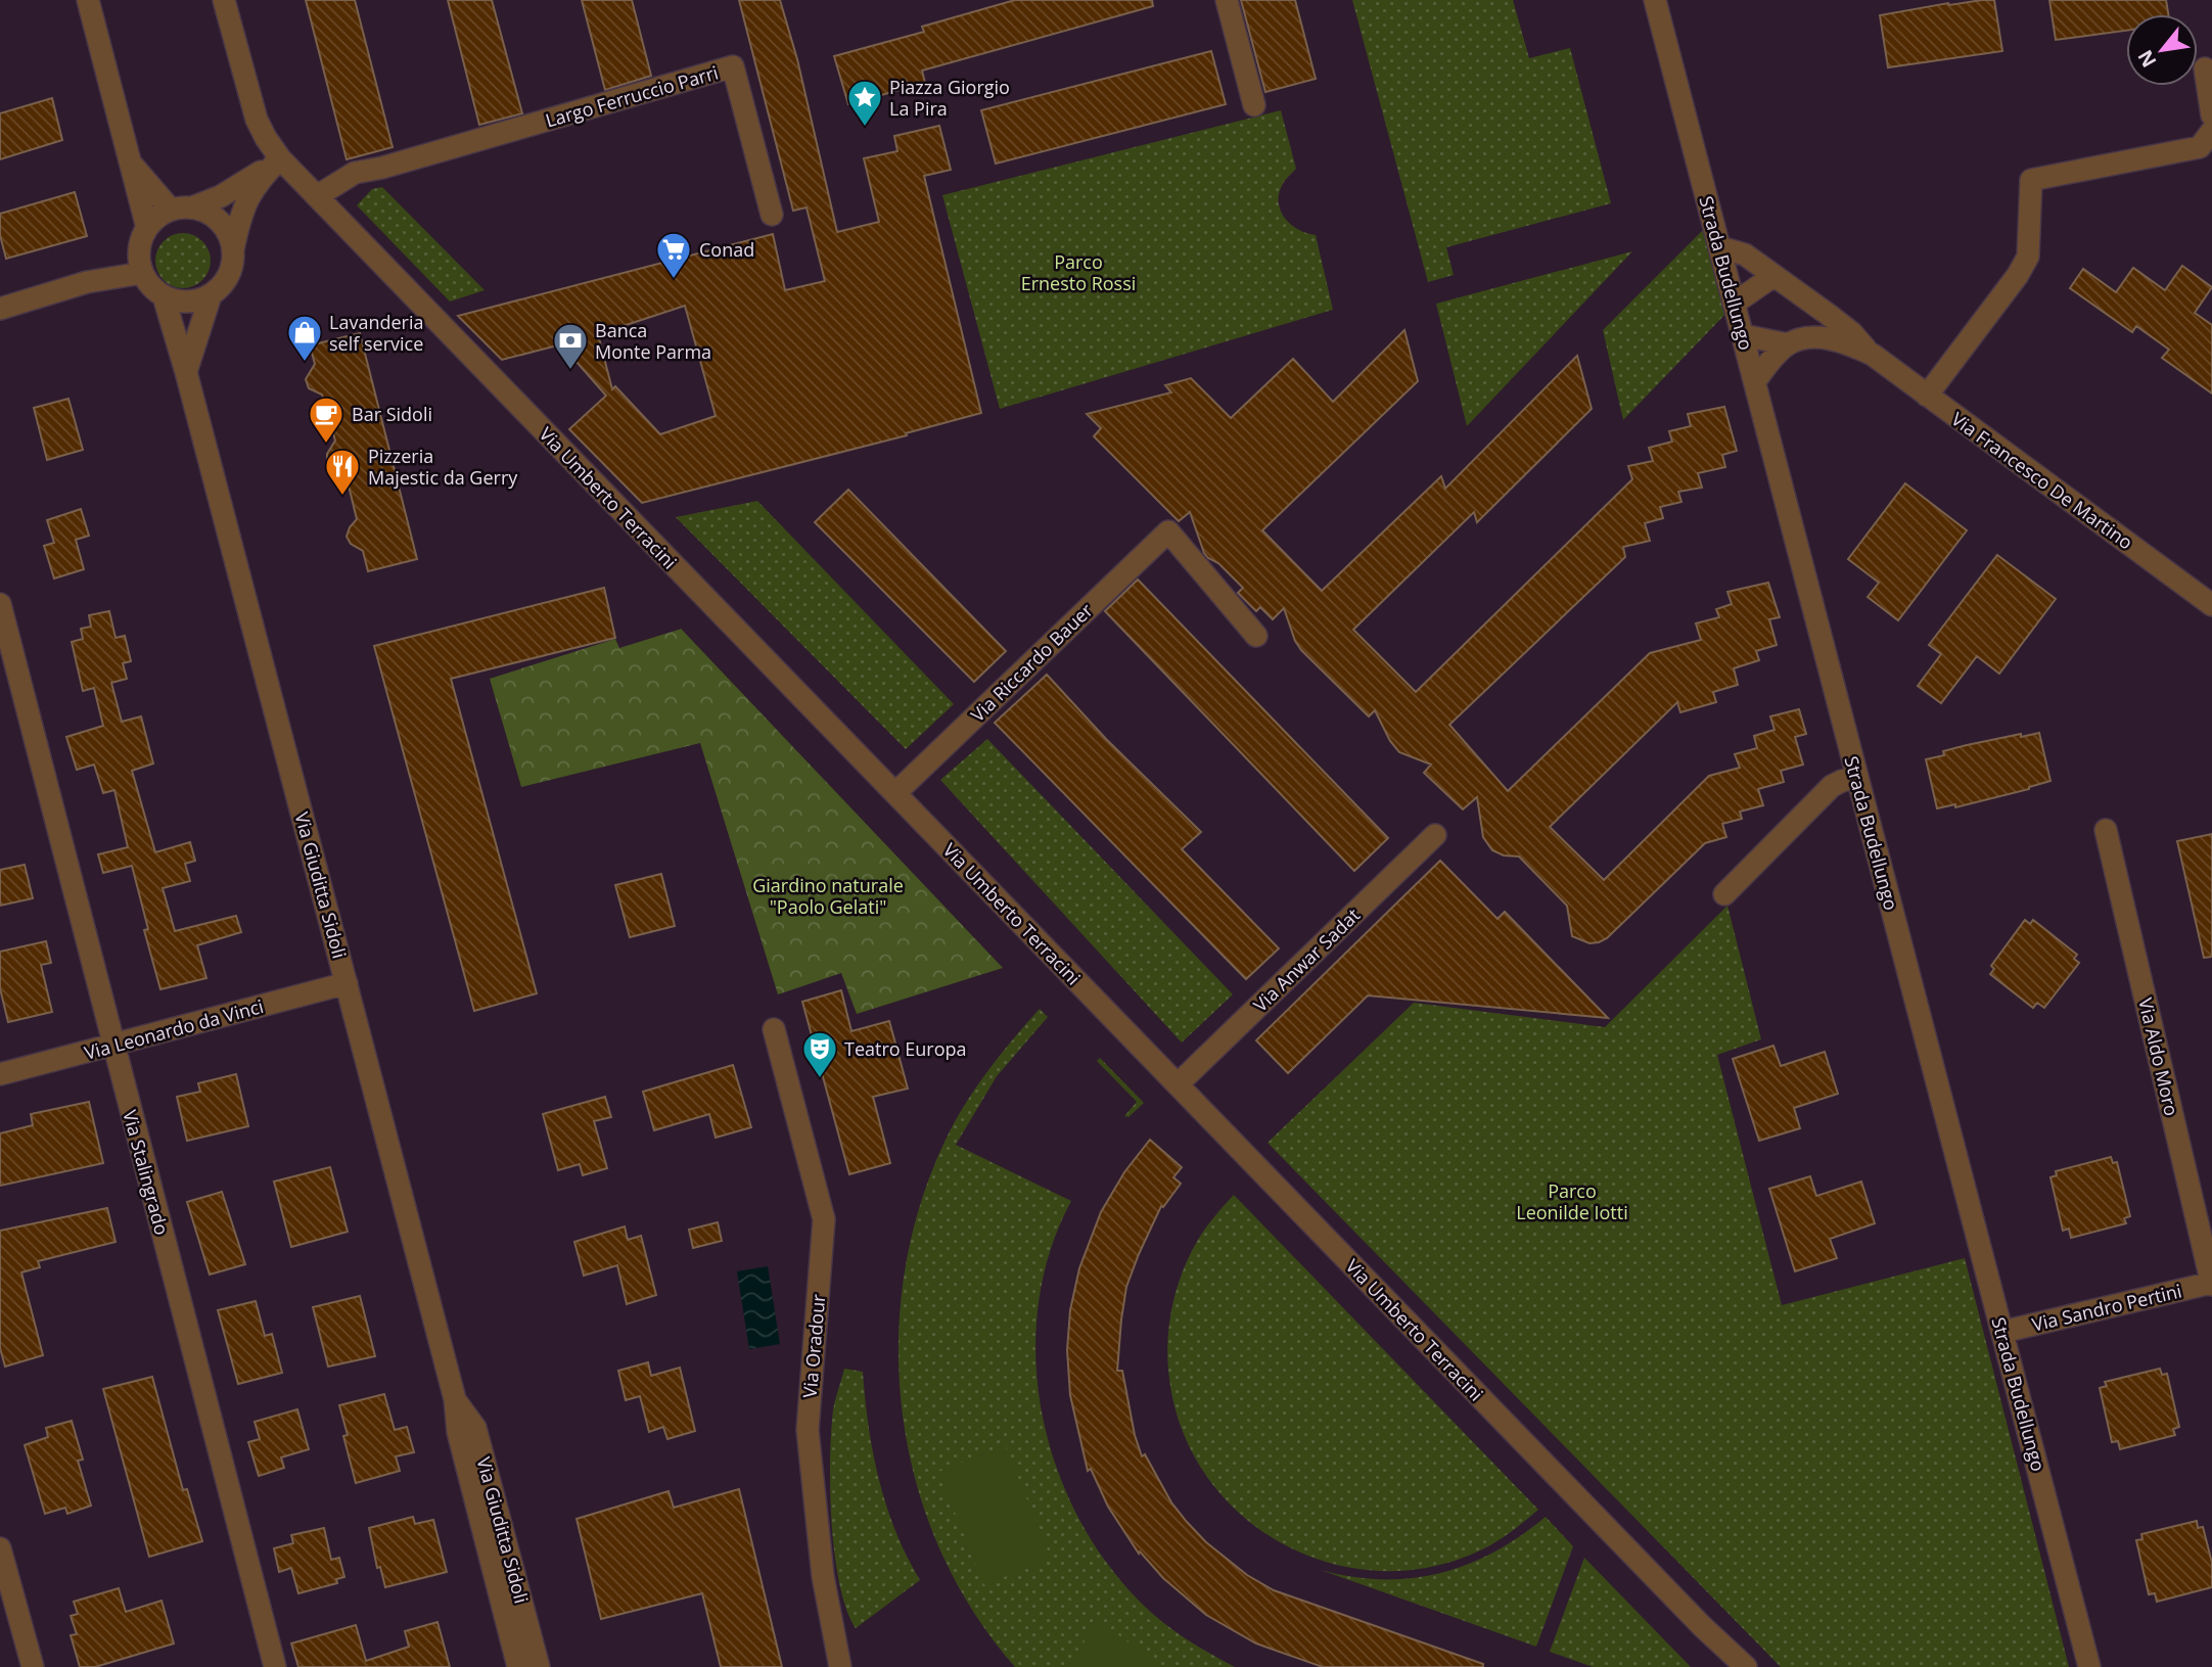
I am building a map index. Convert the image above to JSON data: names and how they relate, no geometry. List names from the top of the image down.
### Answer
{
  "streets": {
    "street": [
      "Largo Ferruccio Parri",
      "Strada Budellungo",
      "Via Francesco De Martino",
      "Via Umberto Terracini",
      "Via Riccardo Bauer",
      "Via Giuditta Sidoli",
      "Via Anwar Sadat",
      "Via Leonardo da Vinci",
      "Via Aldo Moro",
      "Via Stalingrado",
      "Via Sandro Pertini",
      "Via Oradour"
    ]
  },
  "crossings": [
    ["Largo Ferruccio Parri", "Via Umberto Terracini"],
    ["Strada Budellungo", "Via Francesco De Martino"],
    ["Strada Budellungo", "Via Sandro Pertini"],
    ["Via Umberto Terracini", "Via Riccardo Bauer"],
    ["Via Umberto Terracini", "Via Anwar Sadat"],
    ["Via Giuditta Sidoli", "Via Leonardo da Vinci"],
    ["Via Leonardo da Vinci", "Via Stalingrado"],
    ["Via Aldo Moro", "Via Sandro Pertini"]
  ],
  "parks": ["Parco Ernesto Rossi", "Giardino naturale \"Paolo Gelati\"", "Parco Leonilde Iotti"],
  "places": {
    "place": ["Piazza Giorgio La Pira"],
    "supermarket": ["Conad"],
    "shop": ["Lavanderia self service"],
    "bank": ["Banca Monte Parma"],
    "cafe": ["Bar Sidoli"],
    "restaurant": ["Pizzeria Majestic da Gerry"],
    "theatre": ["Teatro Europa"]
  },
  "north": "bottom left"
}
